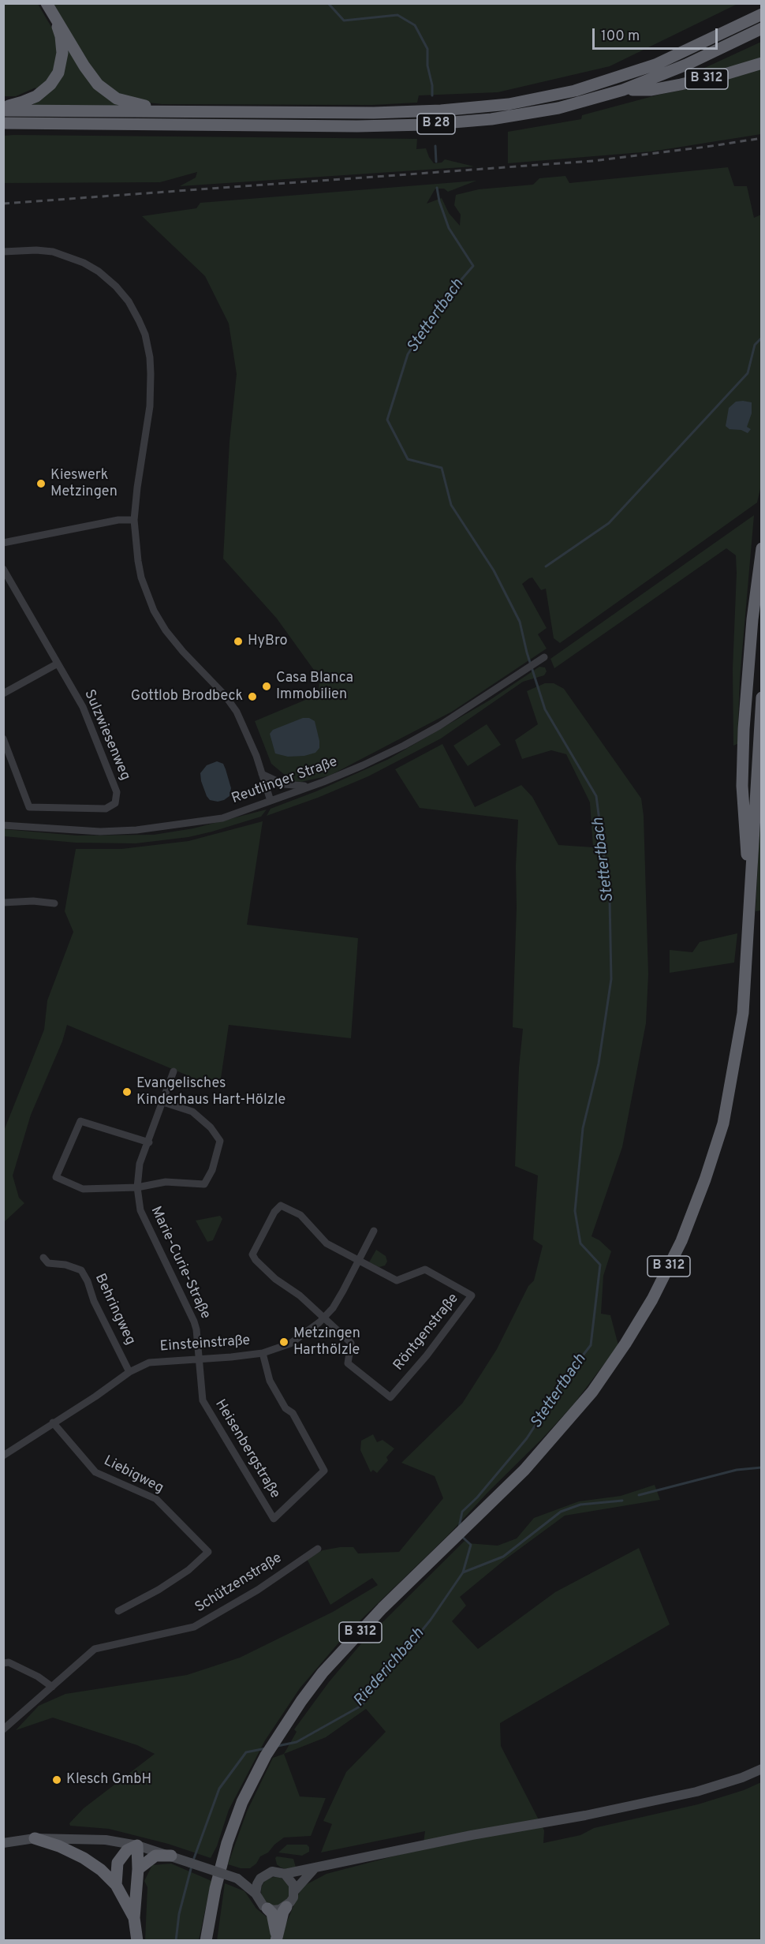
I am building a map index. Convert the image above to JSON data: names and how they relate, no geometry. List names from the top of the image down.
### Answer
{
  "streets": {
    "highway": ["B 312", "B 28"],
    "street": [
      "Sulzwiesenweg",
      "Reutlinger Straße",
      "Marie-Curie-Straße",
      "Behringweg",
      "Röntgenstraße",
      "Einsteinstraße",
      "Heisenbergstraße",
      "Liebigweg",
      "Schützenstraße"
    ]
  },
  "crossings": [
    ["B 312", "B 28"],
    ["Marie-Curie-Straße", "Einsteinstraße"],
    ["Marie-Curie-Straße", "Heisenbergstraße"],
    ["Behringweg", "Einsteinstraße"],
    ["Röntgenstraße", "Einsteinstraße"],
    ["Einsteinstraße", "Heisenbergstraße"],
    ["Einsteinstraße", "Liebigweg"]
  ],
  "water": ["Stettertbach", "Riederichbach"],
  "places": [
    "Kieswerk Metzingen",
    "HyBro",
    "Casa Blanca Immobilien",
    "Gottlob Brodbeck",
    "Evangelisches Kinderhaus Hart-Hölzle",
    "Metzingen Harthölzle",
    "Klesch GmbH"
  ],
  "scale_bar": "100 m"
}
